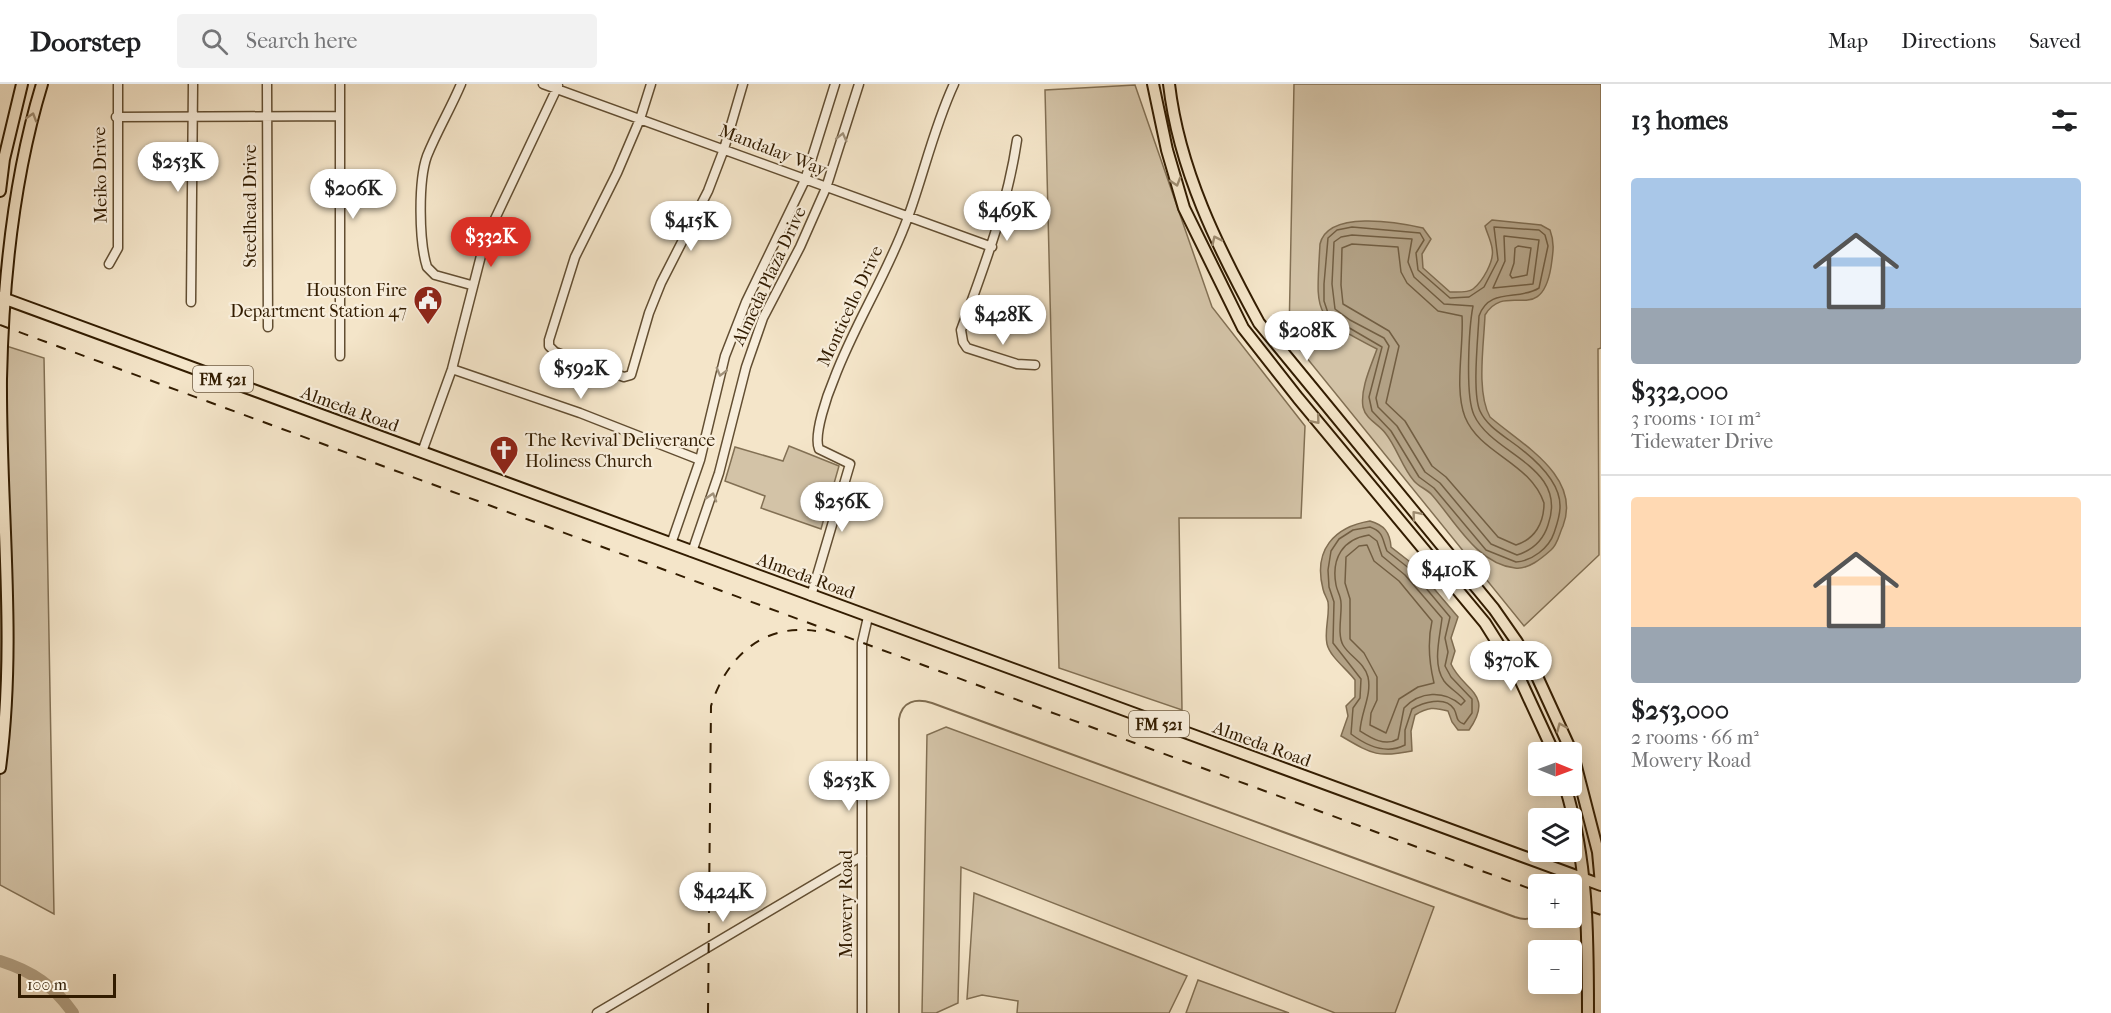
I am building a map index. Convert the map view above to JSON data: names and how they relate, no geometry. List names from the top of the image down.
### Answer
{
  "streets": {
    "main road": ["FM 521", "Almeda Road"],
    "street": [
      "Mandalay Way",
      "Meiko Drive",
      "Steelhead Drive",
      "Almeda Plaza Drive",
      "Monticello Drive",
      "Mowery Road"
    ]
  },
  "crossings": [
    ["Mandalay Way", "Almeda Plaza Drive"],
    ["Mandalay Way", "Monticello Drive"],
    ["Almeda Plaza Drive", "Almeda Road"],
    ["Monticello Drive", "Almeda Road"],
    ["Almeda Road", "Mowery Road"]
  ],
  "places": {
    "public building": ["Houston Fire Department Station 47"],
    "church": ["The Revival Deliverance Holiness Church"]
  },
  "scale_bar": "100 m",
  "north": "right",
  "page": {
    "header": "Doorstep",
    "search": "Search here",
    "nav": ["Map", "Directions", "Saved"],
    "heading": "13 homes",
    "price": [
      "$253K",
      "$206K",
      "$469K",
      "$415K",
      "$332K",
      "$428K",
      "$208K",
      "$592K",
      "$256K",
      "$410K",
      "$370K",
      "$253K",
      "$424K"
    ],
    "list": [
      {
        "name": "$332,000",
        "note": "3 rooms · 101 m² · Tidewater Drive"
      },
      {
        "name": "$253,000",
        "note": "2 rooms · 66 m² · Mowery Road"
      }
    ],
    "map_buttons": ["+", "−"],
    "scale": "100 m"
  }
}
